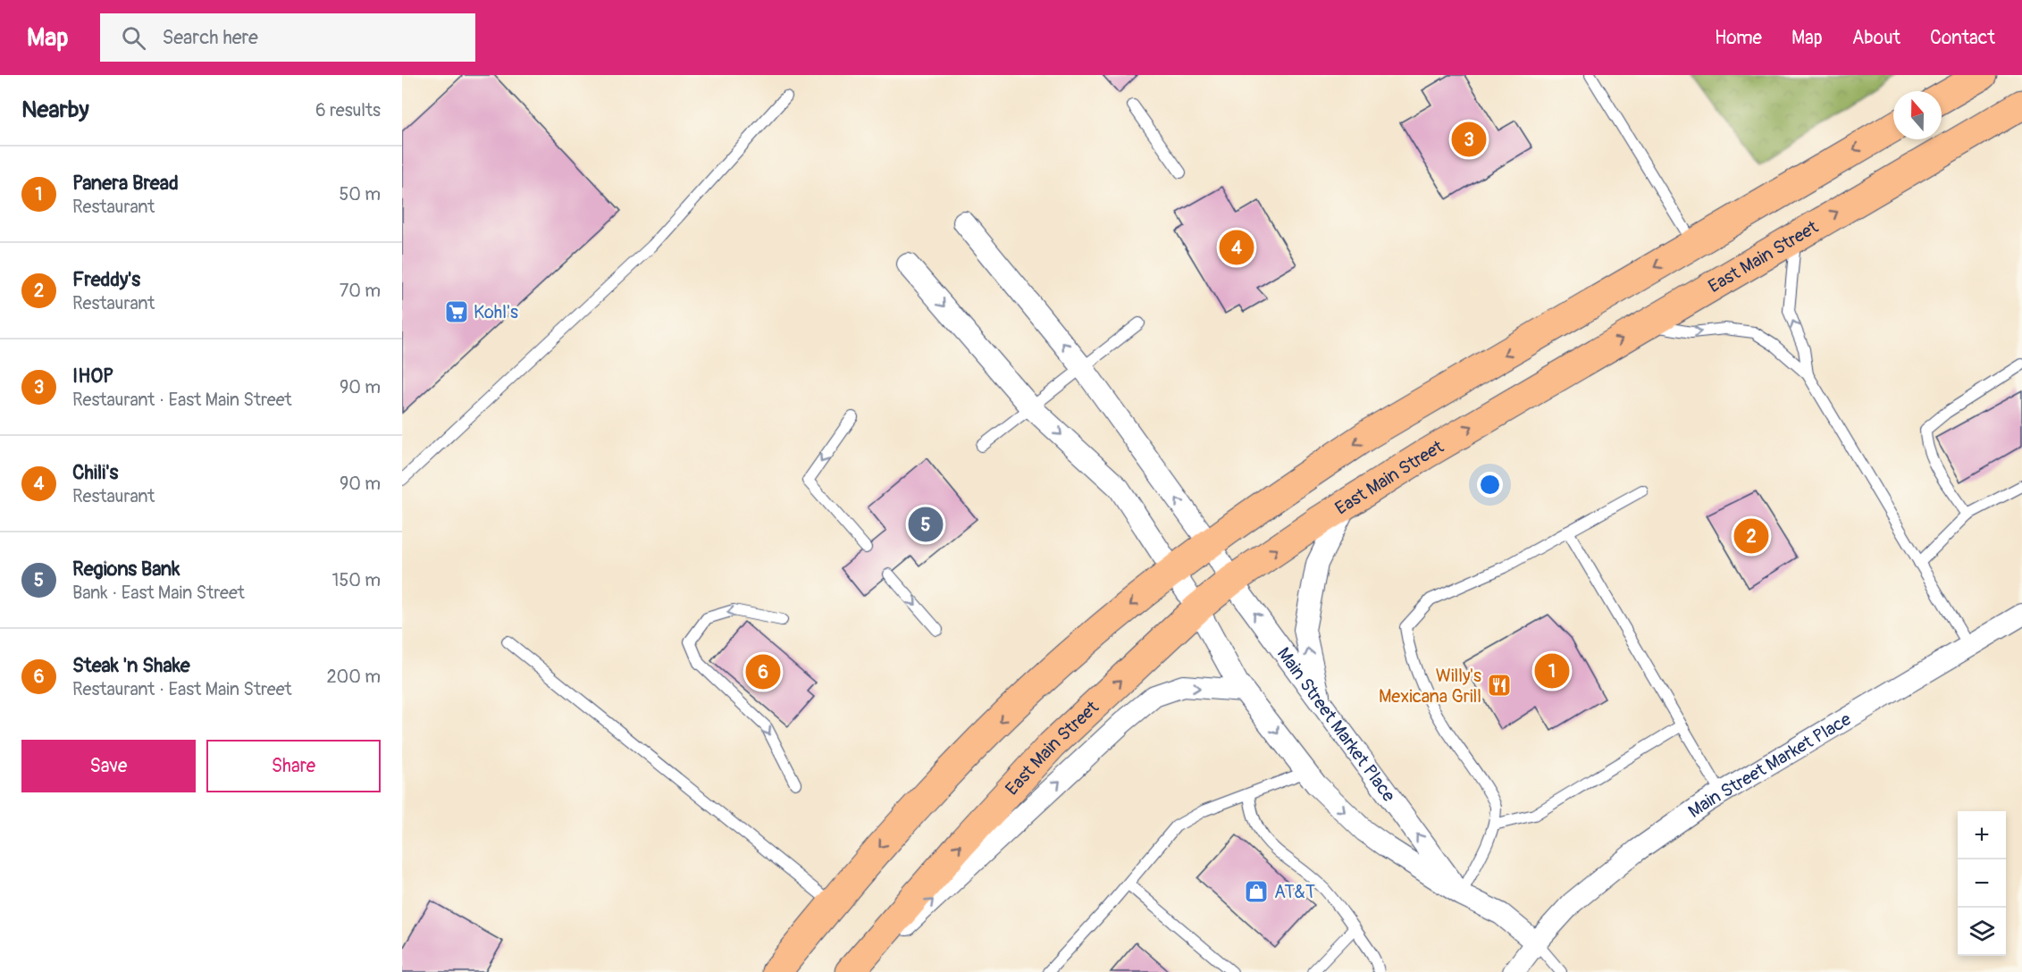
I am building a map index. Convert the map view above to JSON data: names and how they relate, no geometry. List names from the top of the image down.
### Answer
{
  "streets": {
    "main road": ["East Main Street"],
    "street": ["Main Street Market Place"]
  },
  "crossings": [
    ["East Main Street", "Main Street Market Place"]
  ],
  "places": {
    "supermarket": ["Kohl's"],
    "restaurant": ["Willy's Mexicana Grill"],
    "shop": ["AT&T"]
  },
  "north": "top",
  "page": {
    "header": "Map",
    "search": "Search here",
    "nav": [
      "Home",
      "Map",
      "About",
      "Contact"
    ],
    "heading": ["Nearby", "6 results"],
    "pins": [
      "3",
      "4",
      "5",
      "2",
      "1",
      "6"
    ],
    "list": [
      {
        "mark": "1",
        "name": "Panera Bread",
        "note": "Restaurant",
        "value": "50 m"
      },
      {
        "mark": "2",
        "name": "Freddy's",
        "note": "Restaurant",
        "value": "70 m"
      },
      {
        "mark": "3",
        "name": "IHOP",
        "note": "Restaurant · East Main Street",
        "value": "90 m"
      },
      {
        "mark": "4",
        "name": "Chili's",
        "note": "Restaurant",
        "value": "90 m"
      },
      {
        "mark": "5",
        "name": "Regions Bank",
        "note": "Bank · East Main Street",
        "value": "150 m"
      },
      {
        "mark": "6",
        "name": "Steak 'n Shake",
        "note": "Restaurant · East Main Street",
        "value": "200 m"
      }
    ],
    "buttons": ["Save", "Share"],
    "map_buttons": ["+", "−"]
  }
}
